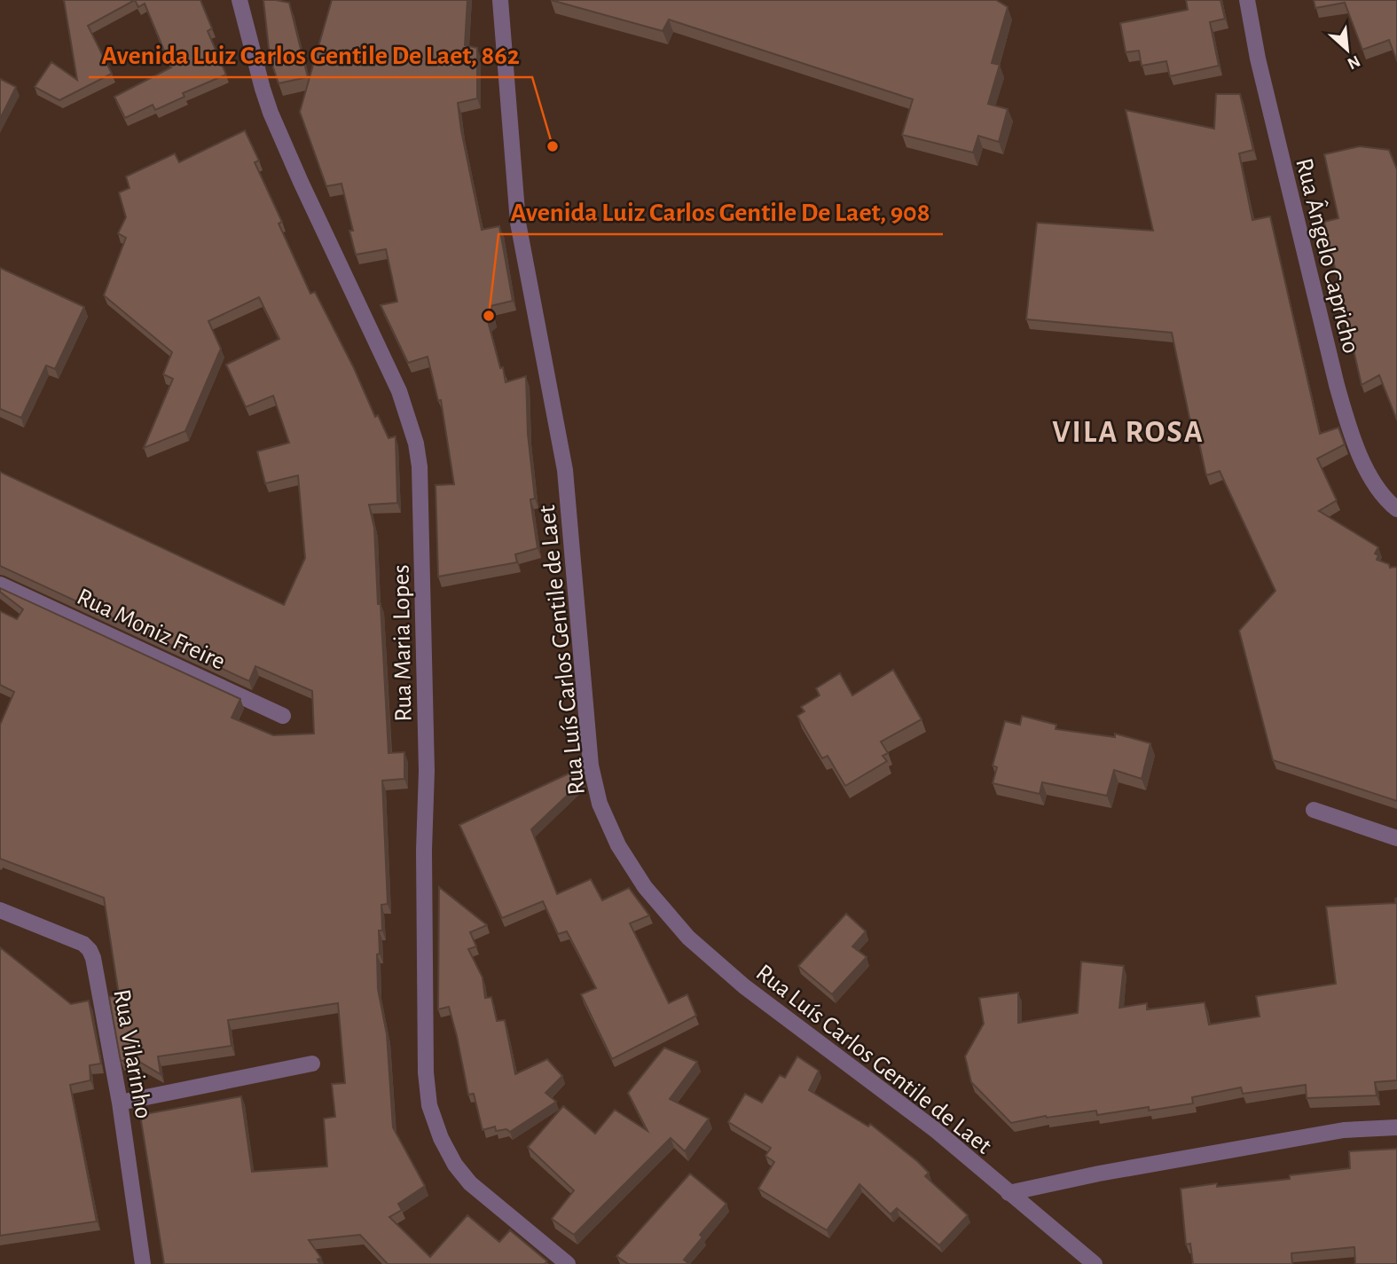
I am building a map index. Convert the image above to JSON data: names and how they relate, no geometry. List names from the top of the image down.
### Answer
{
  "streets": {
    "street": [
      "Rua Ângelo Capricho",
      "Rua Moniz Freire",
      "Rua Maria Lopes",
      "Rua Luís Carlos Gentile de Laet",
      "Rua Vilarinho"
    ]
  },
  "districts": ["VILA ROSA"],
  "places": ["Avenida Luiz Carlos Gentile De Laet, 862", "Avenida Luiz Carlos Gentile De Laet, 908"],
  "north": "bottom right"
}
